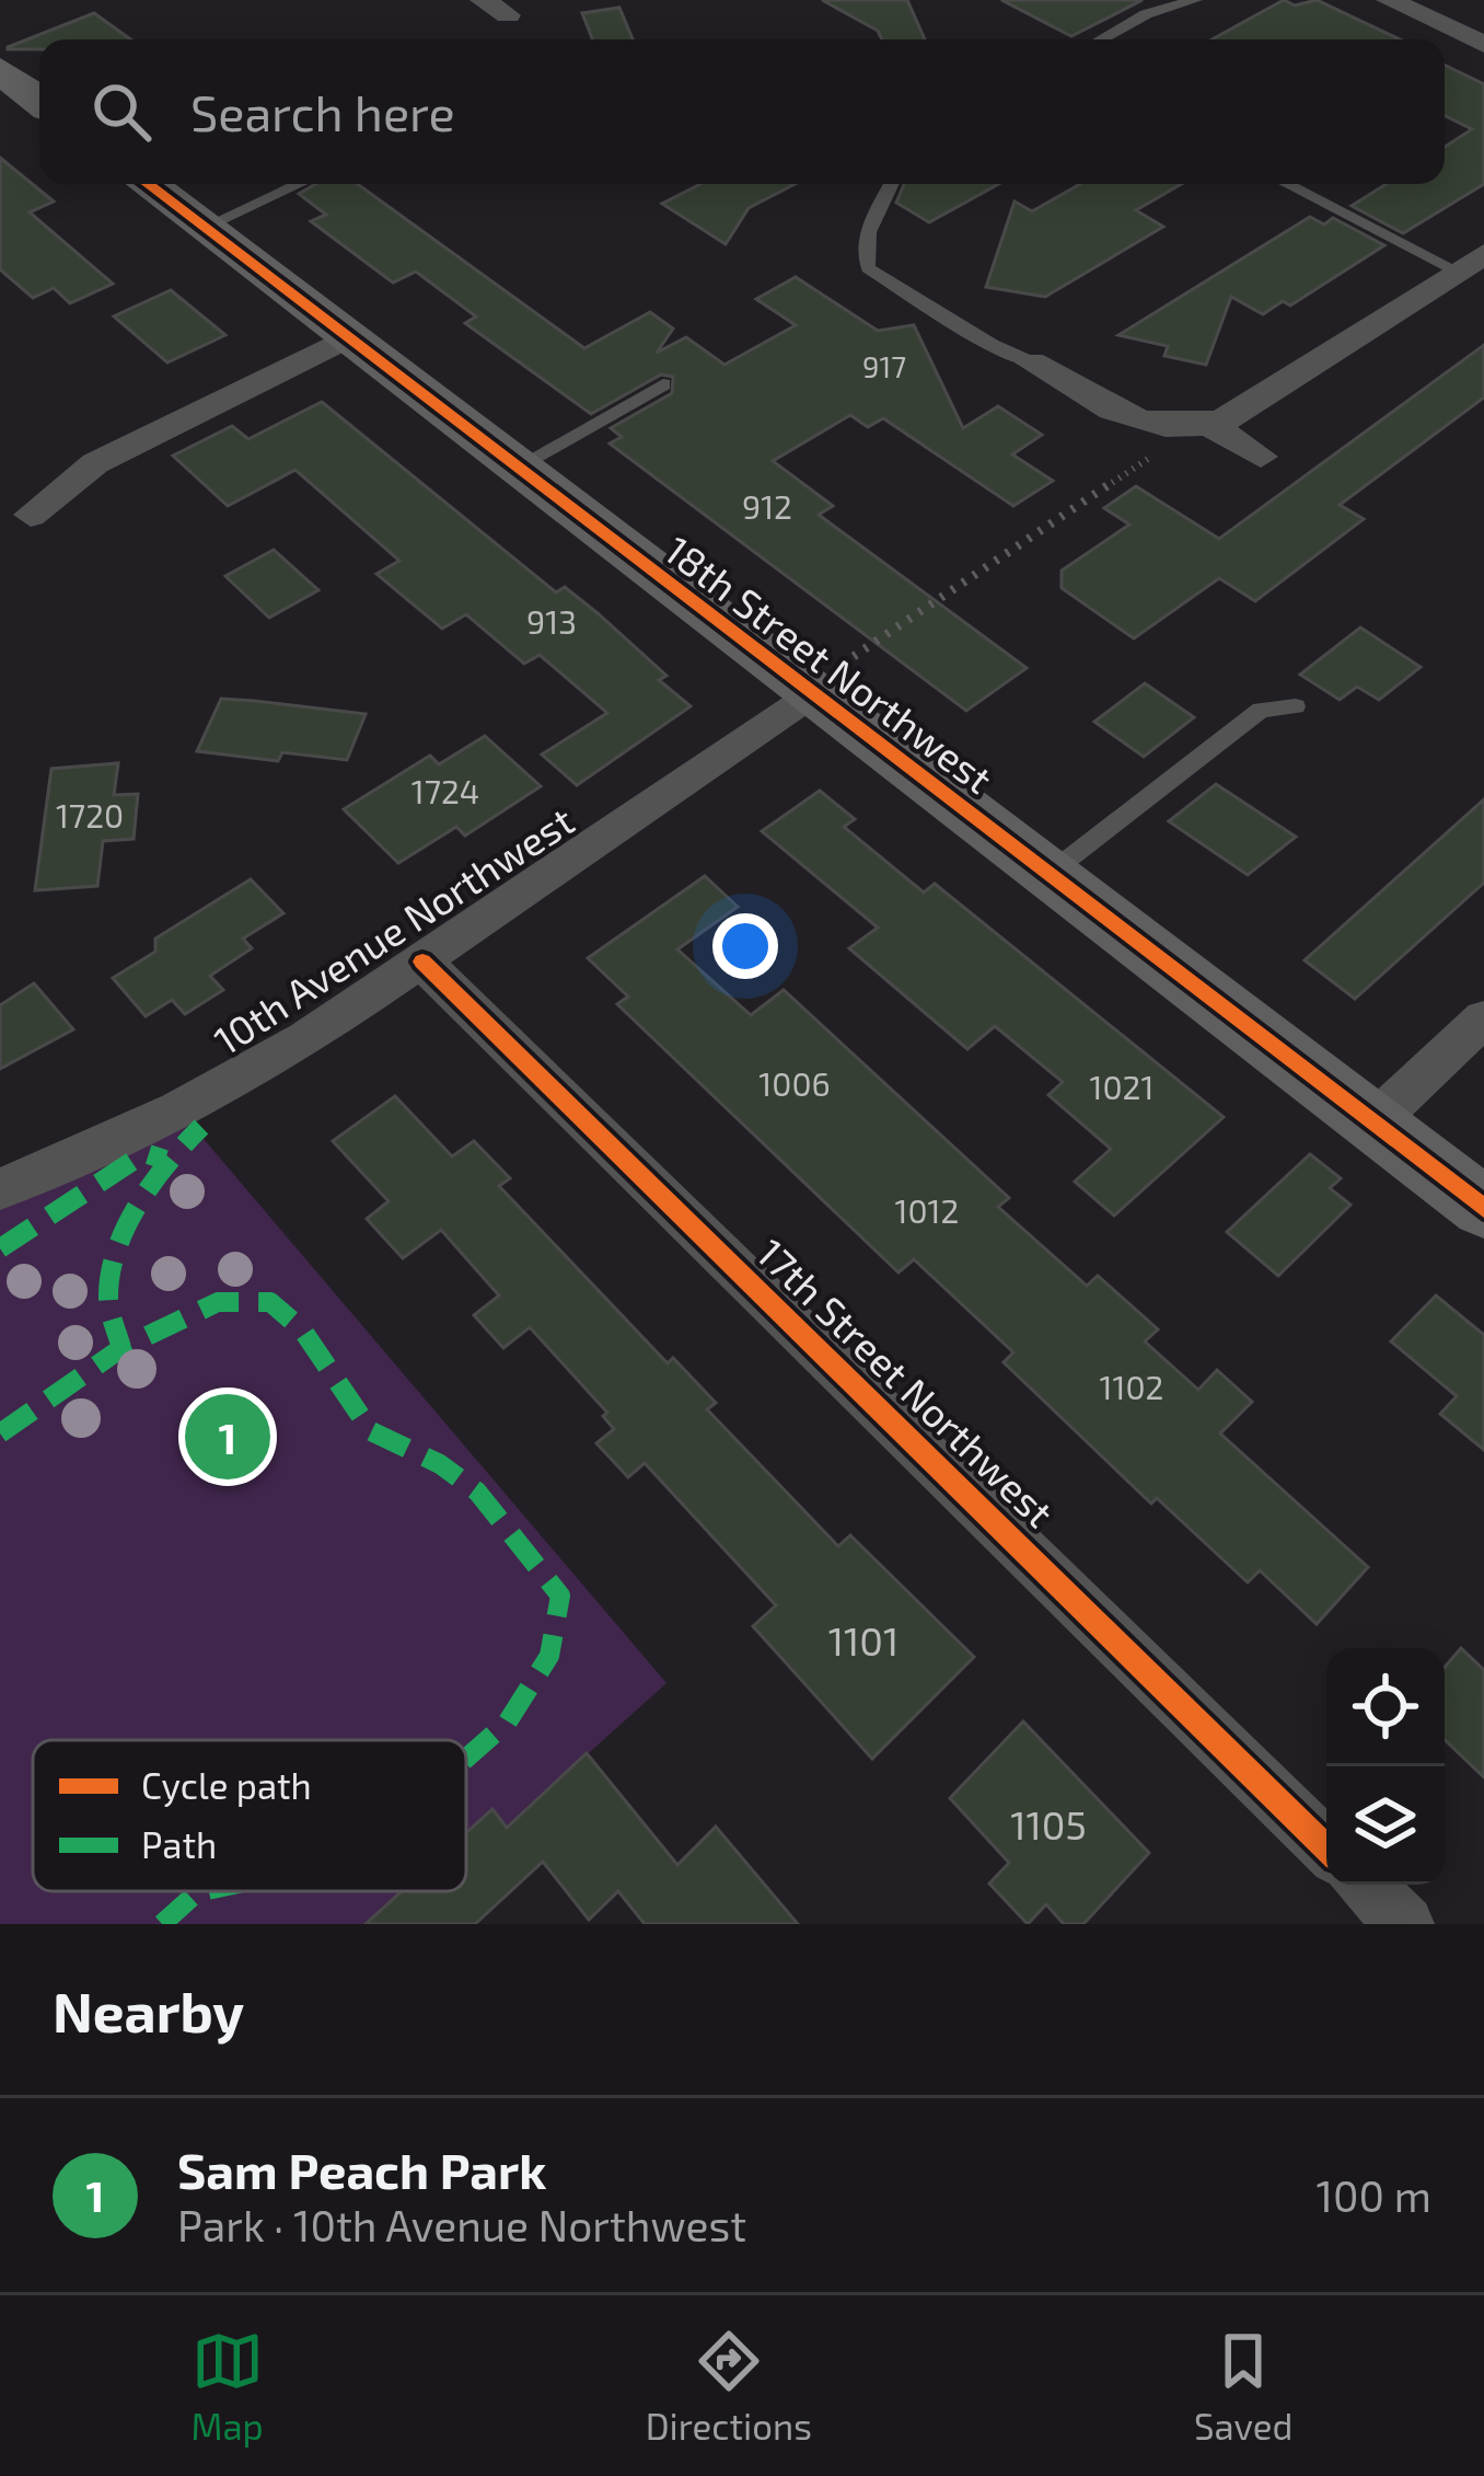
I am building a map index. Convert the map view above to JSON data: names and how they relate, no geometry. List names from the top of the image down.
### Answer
{
  "streets": {
    "street": ["18th Street Northwest", "10th Avenue Northwest", "17th Street Northwest"]
  },
  "crossings": [
    ["18th Street Northwest", "10th Avenue Northwest"],
    ["10th Avenue Northwest", "17th Street Northwest"]
  ],
  "house_numbers": [
    "917",
    "912",
    "913",
    "1724",
    "1720",
    "1006",
    "1021",
    "1012",
    "1102",
    "1101",
    "1105"
  ],
  "legend": ["Cycle path", "Path"],
  "page": {
    "search": "Search here",
    "pins": "1",
    "heading": "Nearby",
    "list": [
      {
        "mark": "1",
        "name": "Sam Peach Park",
        "note": "Park · 10th Avenue Northwest",
        "value": "100 m"
      }
    ],
    "nav": ["Map", "Directions", "Saved"]
  }
}
